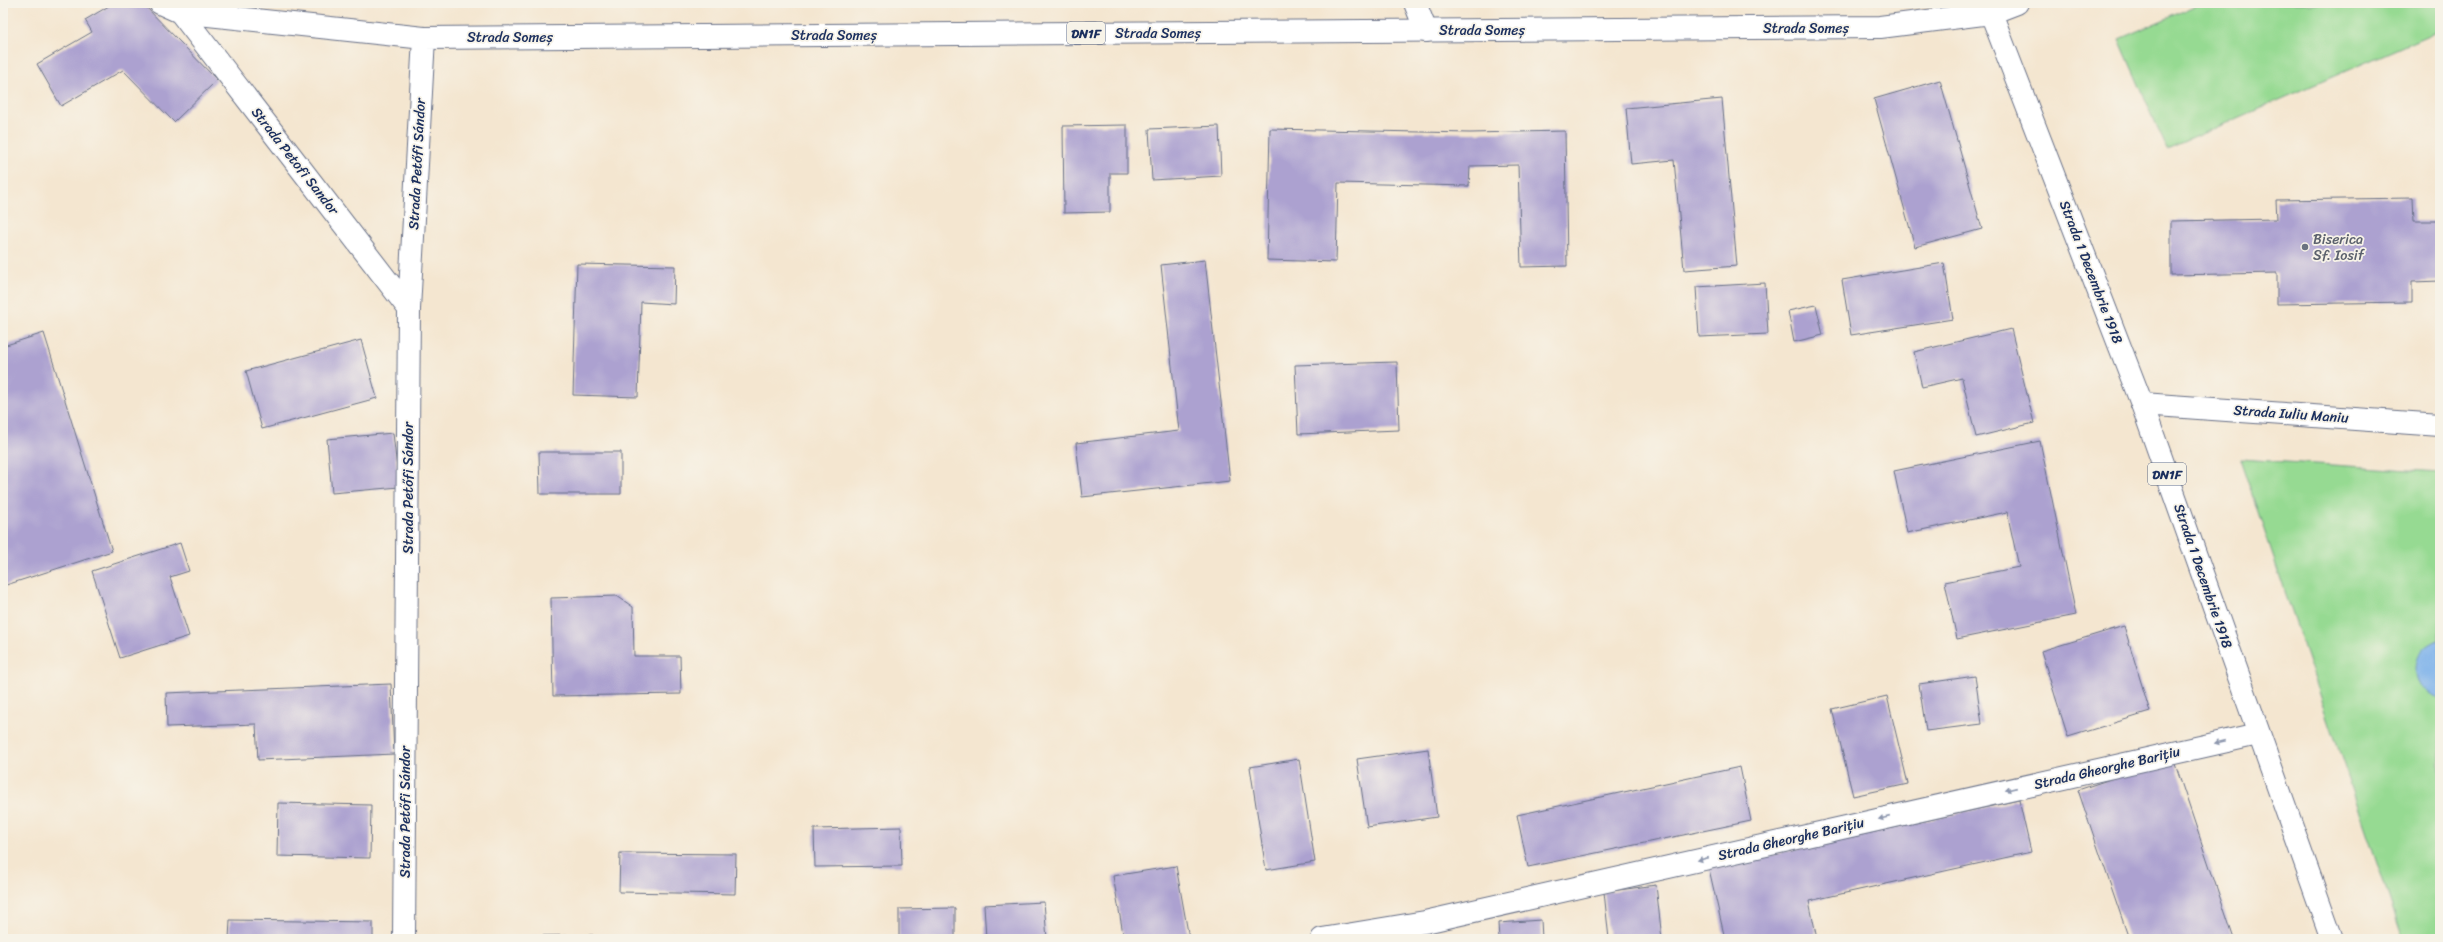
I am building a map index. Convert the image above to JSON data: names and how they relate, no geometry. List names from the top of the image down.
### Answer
{
  "streets": {
    "main road": [
      "Strada Someș",
      "DN1F",
      "Strada Petofi Sandor",
      "Strada Petőfi Sándor",
      "Strada 1 Decembrie 1918",
      "Strada Iuliu Maniu",
      "Strada Gheorghe Barițiu"
    ]
  },
  "crossings": [
    ["Strada Someș", "DN1F"],
    ["Strada Someș", "Strada Petofi Sandor"],
    ["Strada Someș", "Strada Petőfi Sándor"],
    ["Strada Someș", "Strada 1 Decembrie 1918"],
    ["DN1F", "Strada Petofi Sandor"],
    ["Strada Petofi Sandor", "Strada Petőfi Sándor"],
    ["Strada 1 Decembrie 1918", "Strada Iuliu Maniu"],
    ["Strada 1 Decembrie 1918", "Strada Gheorghe Barițiu"]
  ],
  "one_way": ["Strada Gheorghe Barițiu"],
  "places": ["Biserica Sf. Iosif"]
}
